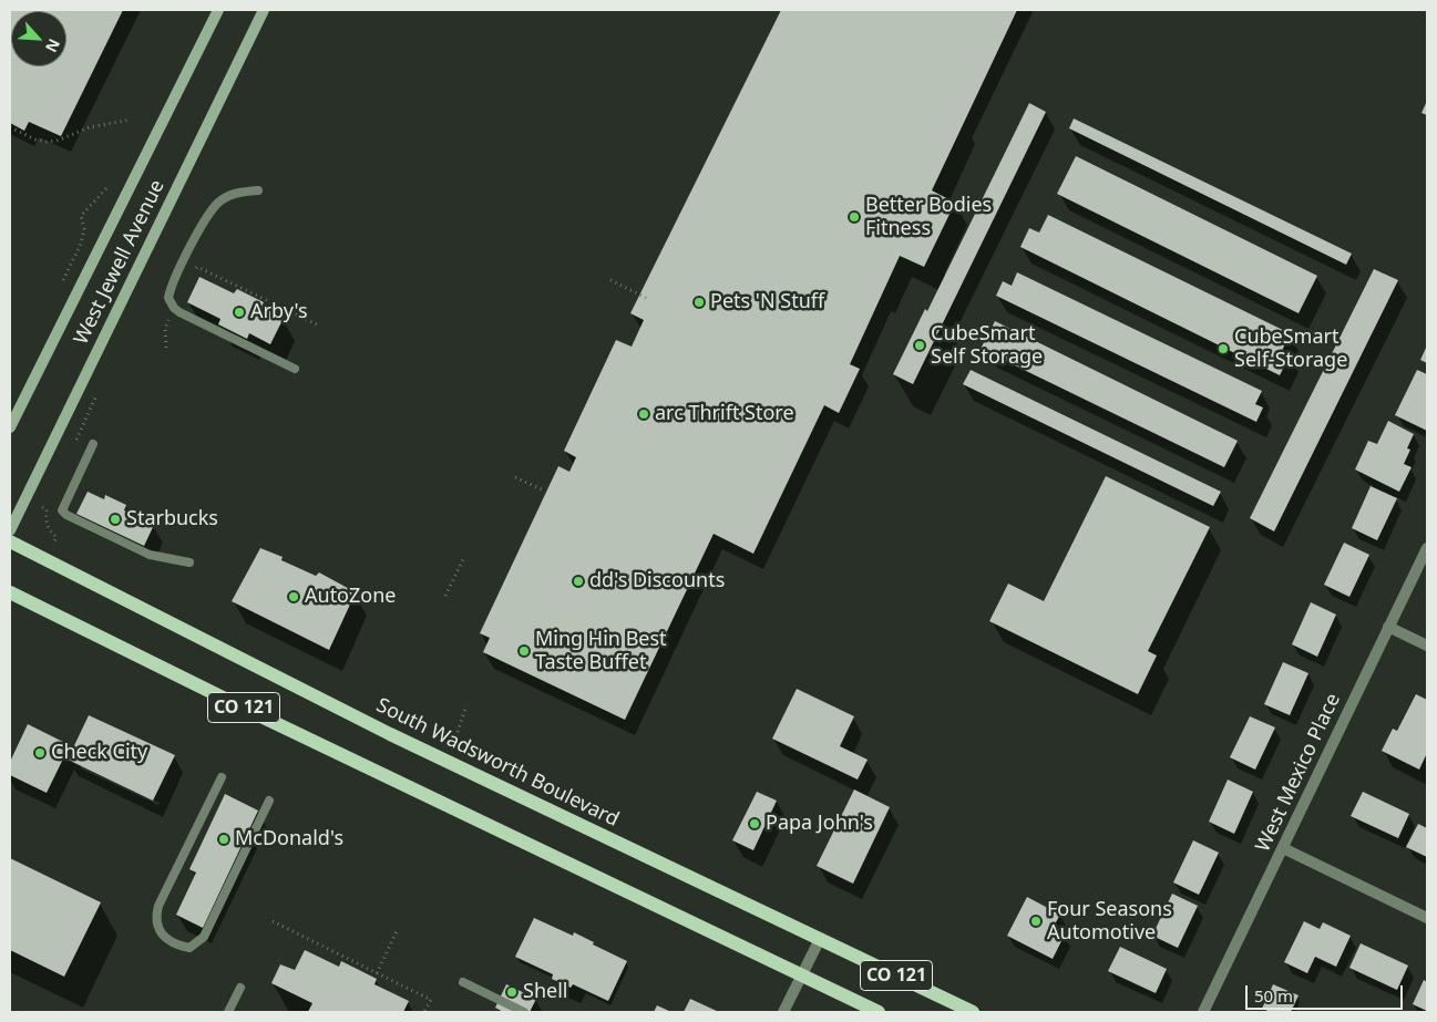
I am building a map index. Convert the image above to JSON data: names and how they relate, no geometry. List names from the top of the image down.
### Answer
{
  "streets": {
    "main road": ["West Jewell Avenue", "CO 121", "South Wadsworth Boulevard"],
    "street": ["West Mexico Place"]
  },
  "places": [
    "Better Bodies Fitness",
    "Pets 'N Stuff",
    "Arby's",
    "CubeSmart Self Storage",
    "CubeSmart Self-Storage",
    "arc Thrift Store",
    "Starbucks",
    "dd's Discounts",
    "AutoZone",
    "Ming Hin Best Taste Buffet",
    "Check City",
    "Papa John's",
    "McDonald's",
    "Four Seasons Automotive",
    "Shell"
  ],
  "scale_bar": "50 m",
  "north": "bottom right"
}
